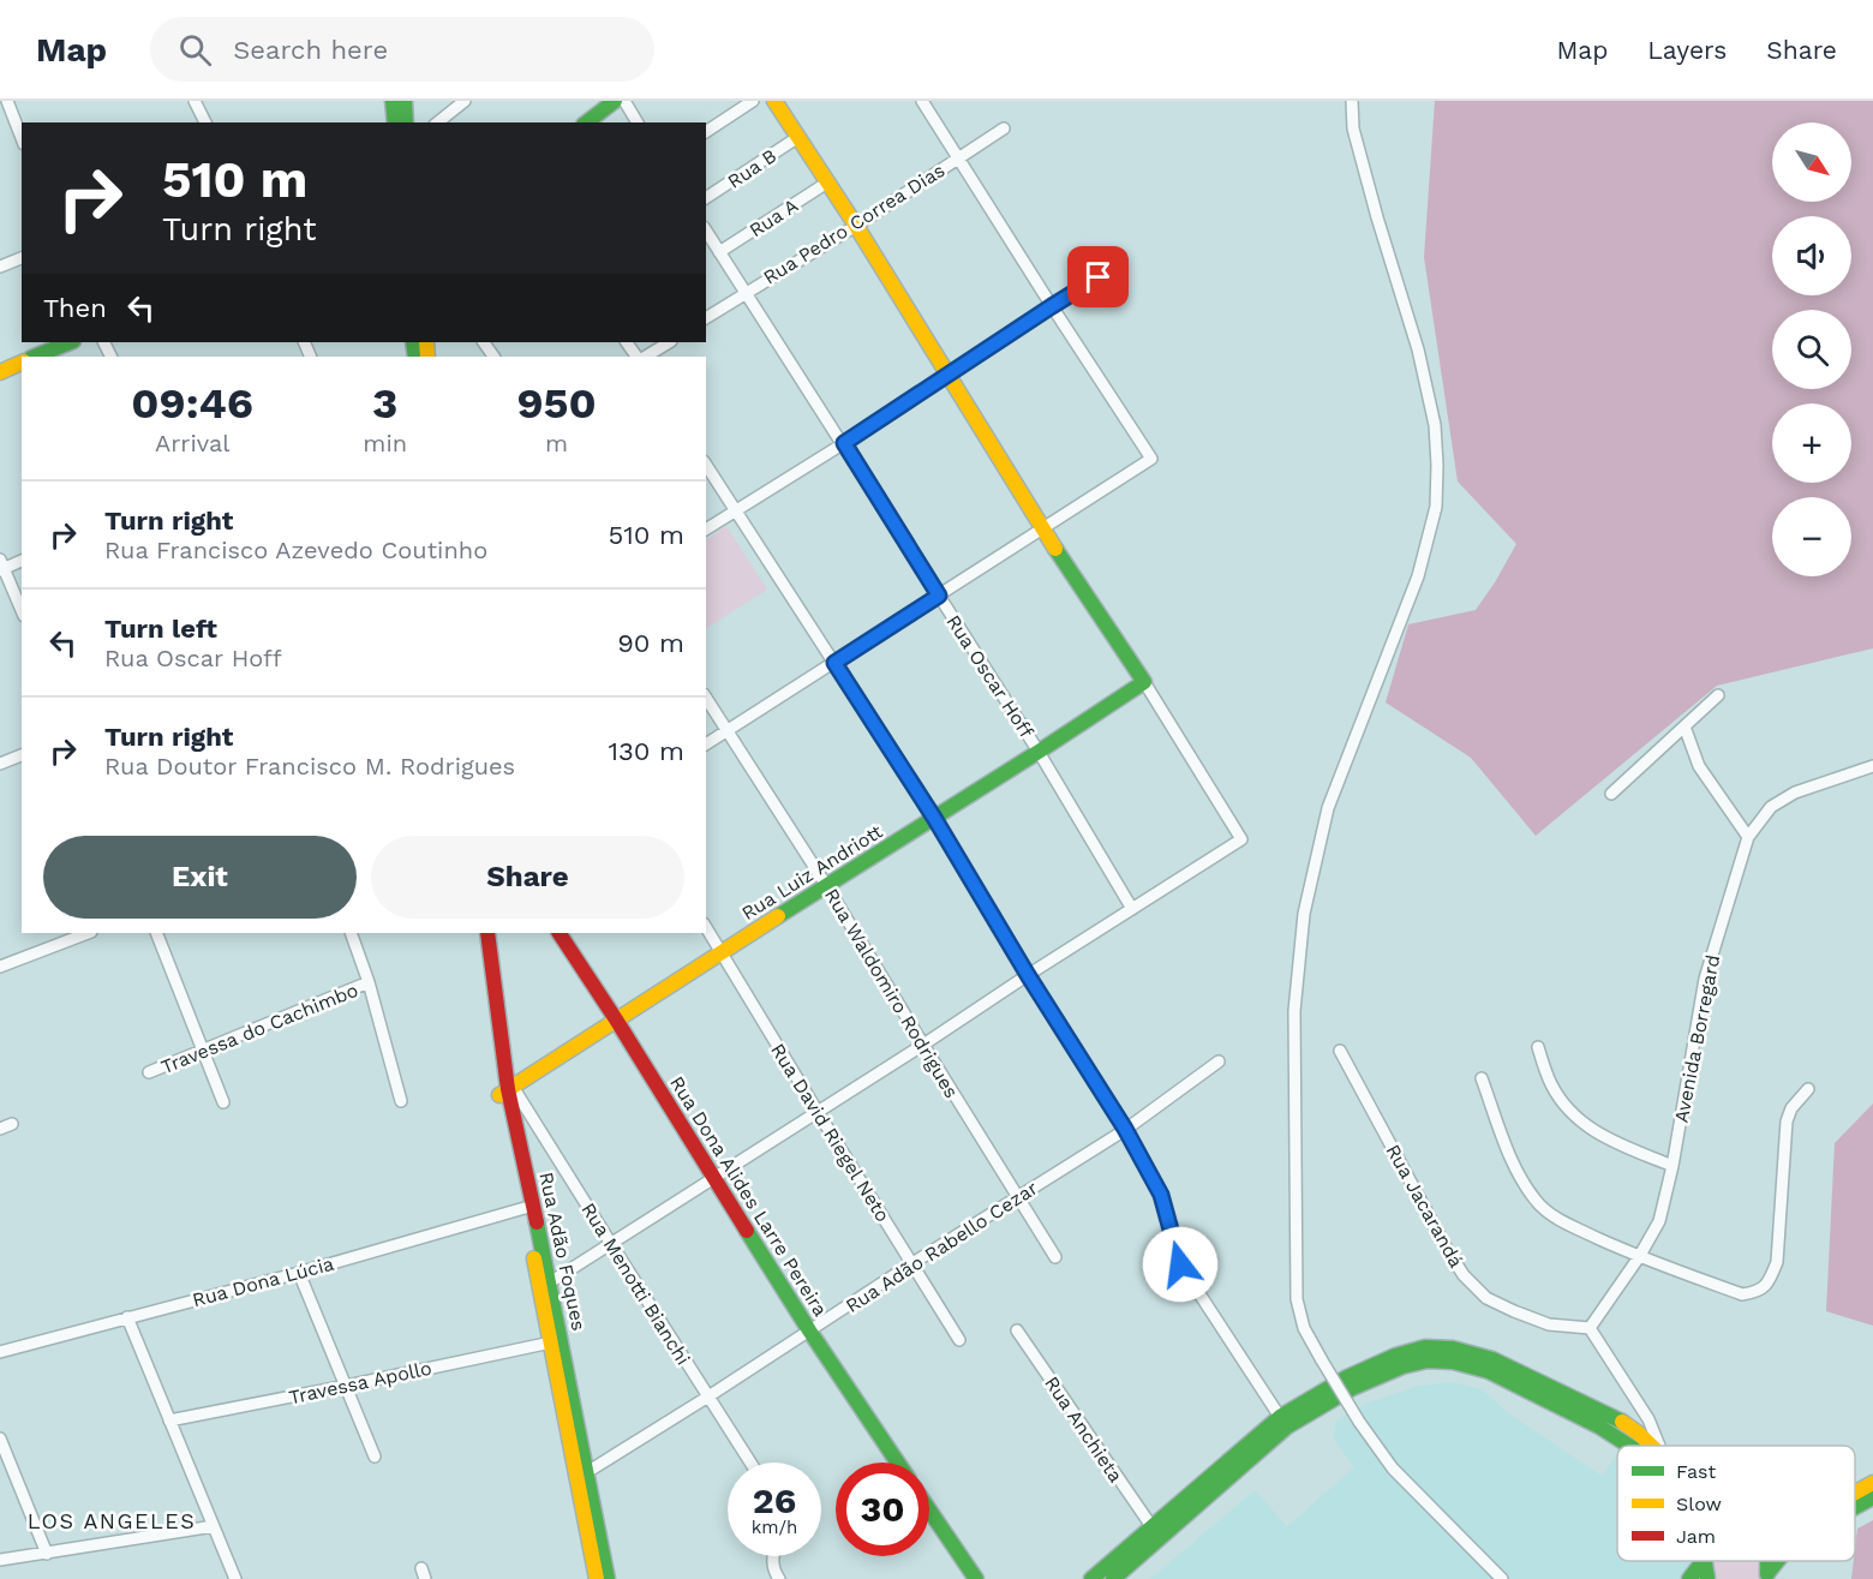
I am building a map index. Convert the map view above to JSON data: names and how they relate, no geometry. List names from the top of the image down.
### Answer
{
  "streets": {
    "main road": ["Rua Luiz Andriott", "Rua Dona Alides Larre Pereira", "Rua Adão Foques"],
    "street": [
      "Rua B",
      "Rua A",
      "Rua Pedro Correa Dias",
      "Rua Oscar Hoff",
      "Rua Waldomiro Rodrigues",
      "Travessa do Cachimbo",
      "Avenida Borregard",
      "Rua David Riegel Neto",
      "Rua Jacarandá",
      "Rua Adão Rabello Cezar",
      "Rua Dona Lúcia",
      "Rua Menotti Bianchi",
      "Travessa Apollo",
      "Rua Anchieta"
    ]
  },
  "crossings": [
    ["Rua A", "Rua Oscar Hoff"],
    ["Rua Pedro Correa Dias", "Rua Oscar Hoff"],
    ["Rua Oscar Hoff", "Rua Luiz Andriott"],
    ["Rua Luiz Andriott", "Rua Waldomiro Rodrigues"],
    ["Rua Luiz Andriott", "Rua David Riegel Neto"],
    ["Rua Luiz Andriott", "Rua Dona Alides Larre Pereira"],
    ["Rua Luiz Andriott", "Rua Adão Foques"],
    ["Rua Luiz Andriott", "Rua Menotti Bianchi"],
    ["Rua Waldomiro Rodrigues", "Rua Adão Rabello Cezar"],
    ["Avenida Borregard", "Rua Jacarandá"],
    ["Rua David Riegel Neto", "Rua Adão Rabello Cezar"],
    ["Rua Dona Alides Larre Pereira", "Rua Adão Rabello Cezar"],
    ["Rua Adão Rabello Cezar", "Rua Adão Foques"],
    ["Rua Adão Rabello Cezar", "Rua Menotti Bianchi"],
    ["Rua Adão Foques", "Rua Dona Lúcia"],
    ["Rua Adão Foques", "Rua Menotti Bianchi"],
    ["Rua Adão Foques", "Travessa Apollo"]
  ],
  "districts": ["LOS ANGELES"],
  "legend": ["Fast", "Slow", "Jam"],
  "north": "bottom right",
  "page": {
    "header": "Map",
    "search": "Search here",
    "nav": ["Map", "Layers", "Share"],
    "map_buttons": ["+", "−"],
    "turn": ["510 m", "Turn right"],
    "then": "Then",
    "eta": [
      "09:46",
      "Arrival",
      "3",
      "min",
      "950",
      "m"
    ],
    "list": [
      {
        "name": "Turn right",
        "note": "Rua Francisco Azevedo Coutinho",
        "value": "510 m"
      },
      {
        "name": "Turn left",
        "note": "Rua Oscar Hoff",
        "value": "90 m"
      },
      {
        "name": "Turn right",
        "note": "Rua Doutor Francisco M. Rodrigues",
        "value": "130 m"
      }
    ],
    "buttons": ["Exit", "Share"],
    "speed": "26 km/h",
    "limit": "30"
  }
}
